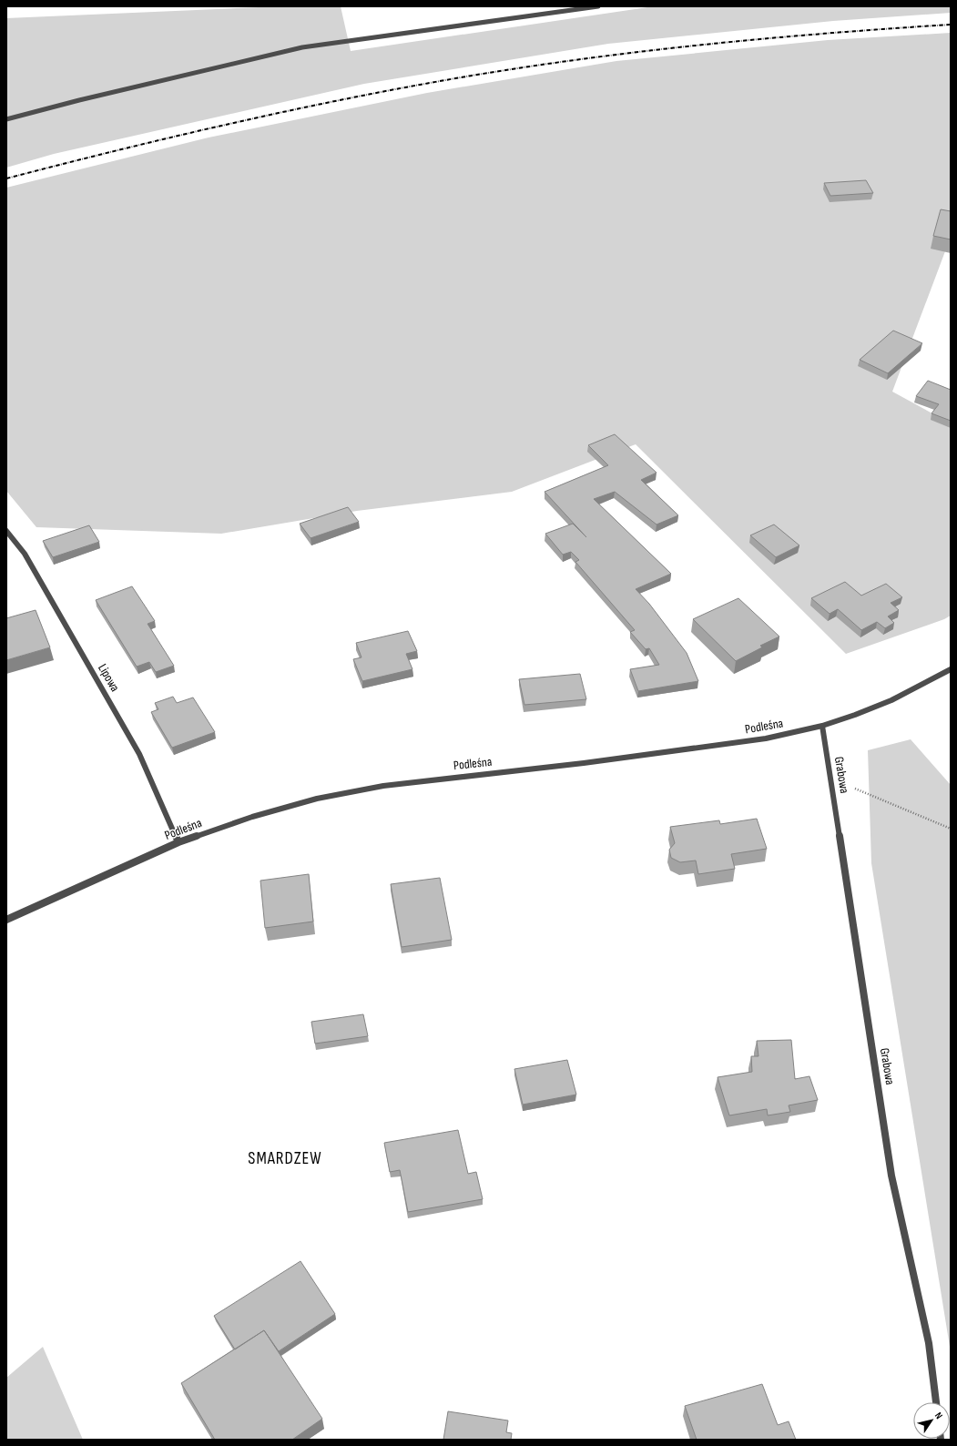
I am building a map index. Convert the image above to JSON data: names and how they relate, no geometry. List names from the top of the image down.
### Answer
{
  "streets": {
    "street": ["Lipowa", "Podleśna", "Grabowa"]
  },
  "crossings": [
    ["Lipowa", "Podleśna"],
    ["Podleśna", "Grabowa"]
  ],
  "districts": ["SMARDZEW"],
  "north": "top right"
}
